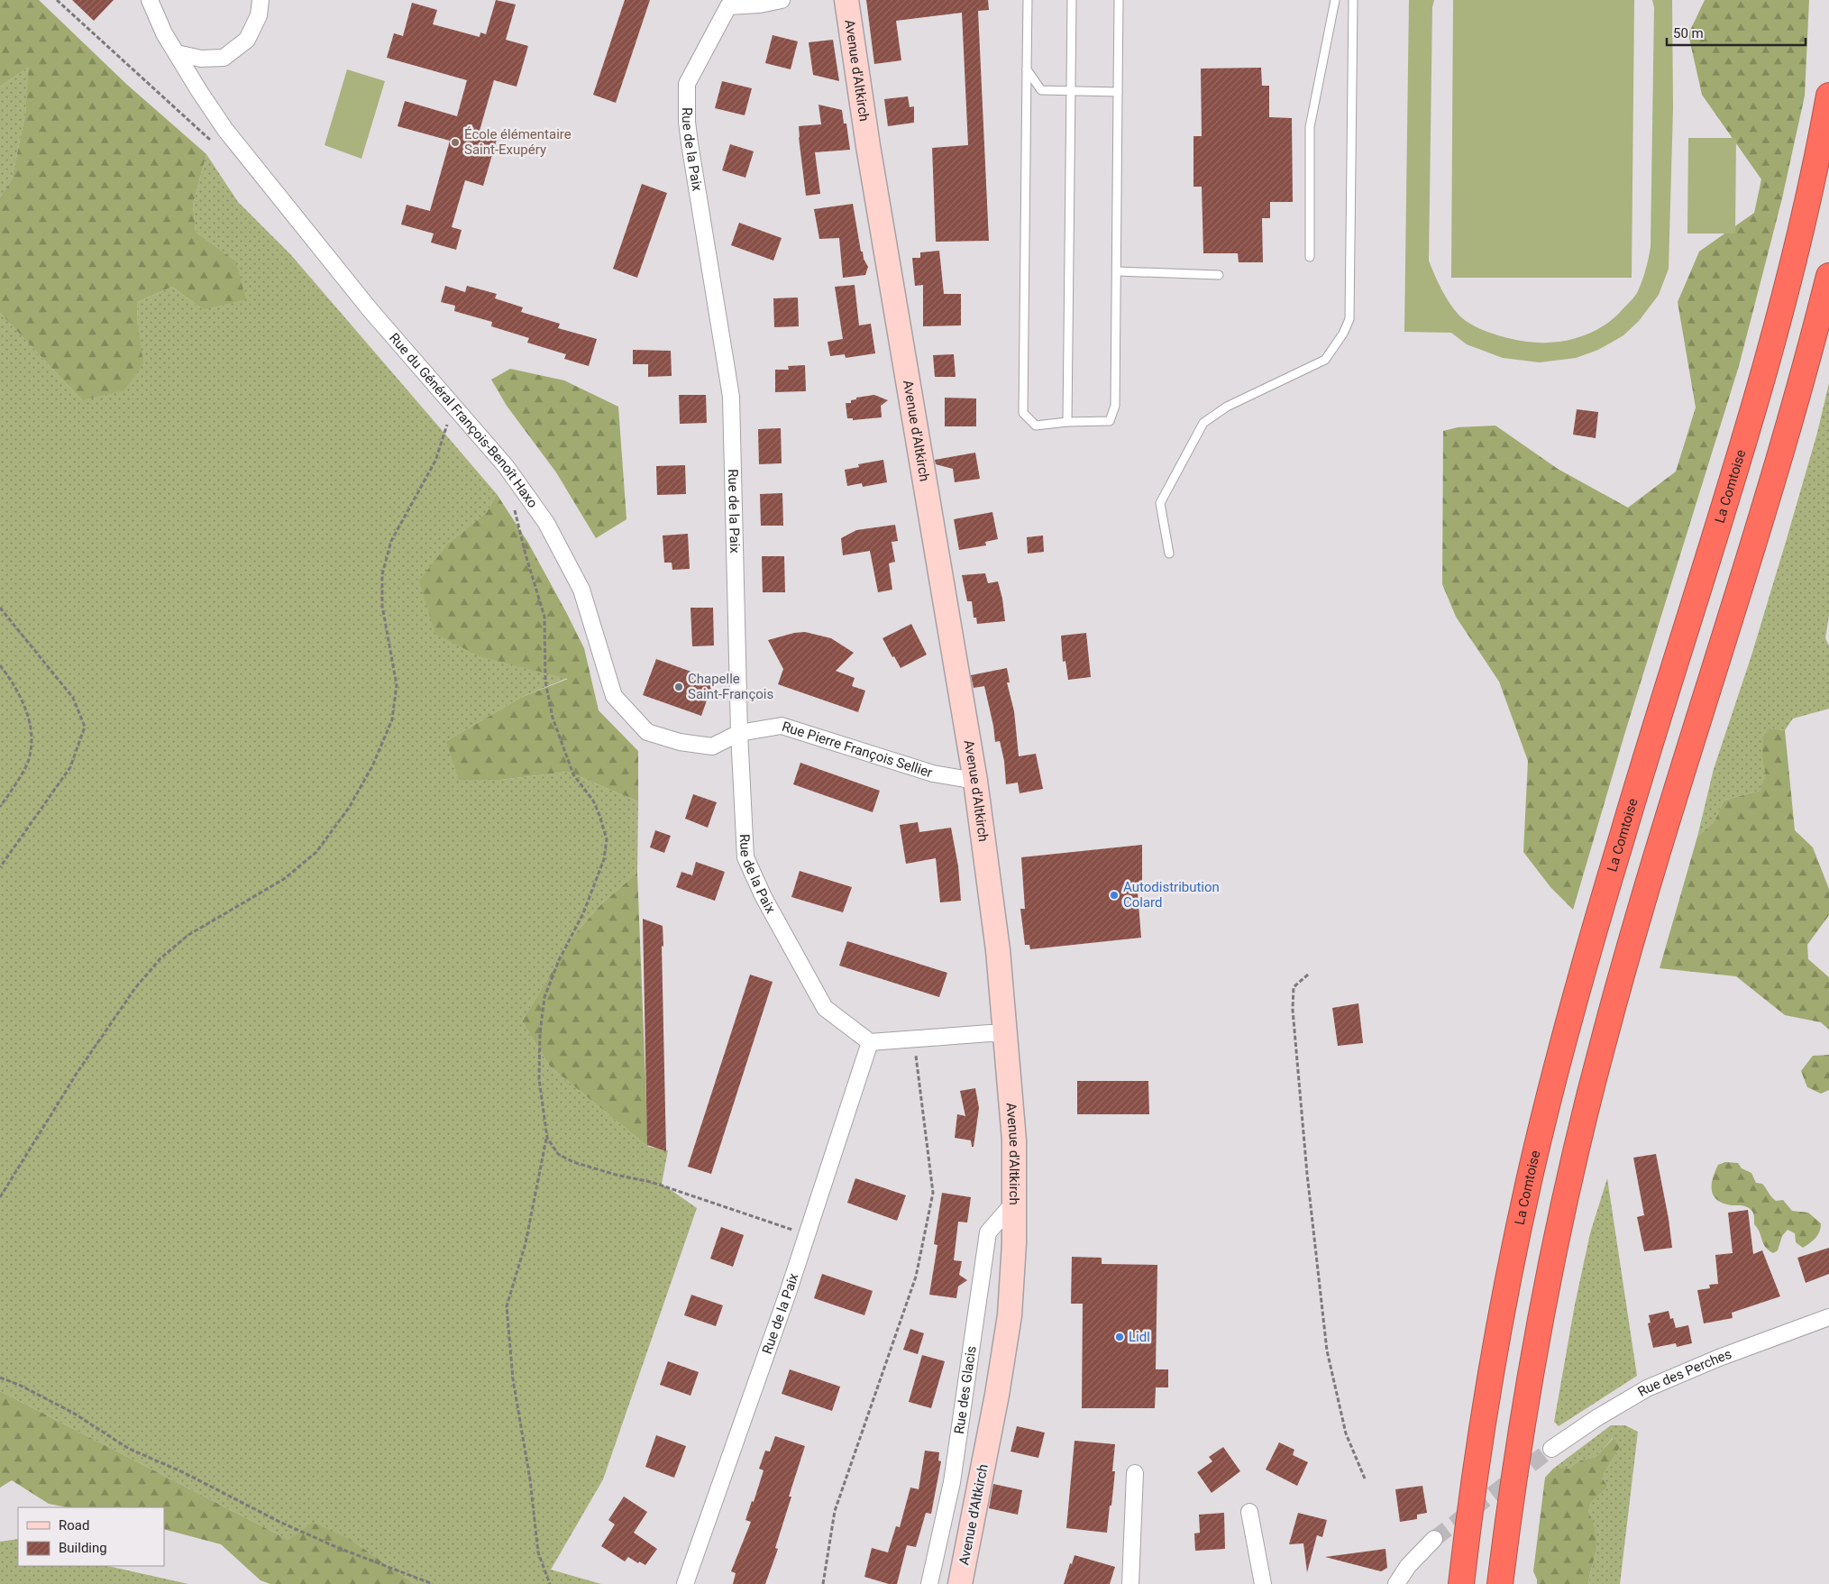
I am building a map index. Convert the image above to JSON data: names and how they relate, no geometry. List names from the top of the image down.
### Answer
{
  "streets": {
    "highway": ["La Comtoise"],
    "street": [
      "Avenue d'Altkirch",
      "Rue de la Paix",
      "Rue du Général François-Benoît Haxo",
      "Rue Pierre François Sellier",
      "Rue des Perches",
      "Rue des Glacis"
    ]
  },
  "crossings": [
    ["Avenue d'Altkirch", "Rue Pierre François Sellier"],
    ["Avenue d'Altkirch", "Rue des Glacis"],
    ["Rue de la Paix", "Rue du Général François-Benoît Haxo"],
    ["Rue de la Paix", "Rue Pierre François Sellier"],
    ["Rue du Général François-Benoît Haxo", "Rue Pierre François Sellier"]
  ],
  "places": [
    "École élémentaire Saint-Exupéry",
    "Chapelle Saint-François",
    "Autodistribution Colard",
    "Lidl"
  ],
  "legend": ["Road", "Building"],
  "scale_bar": "50 m"
}
